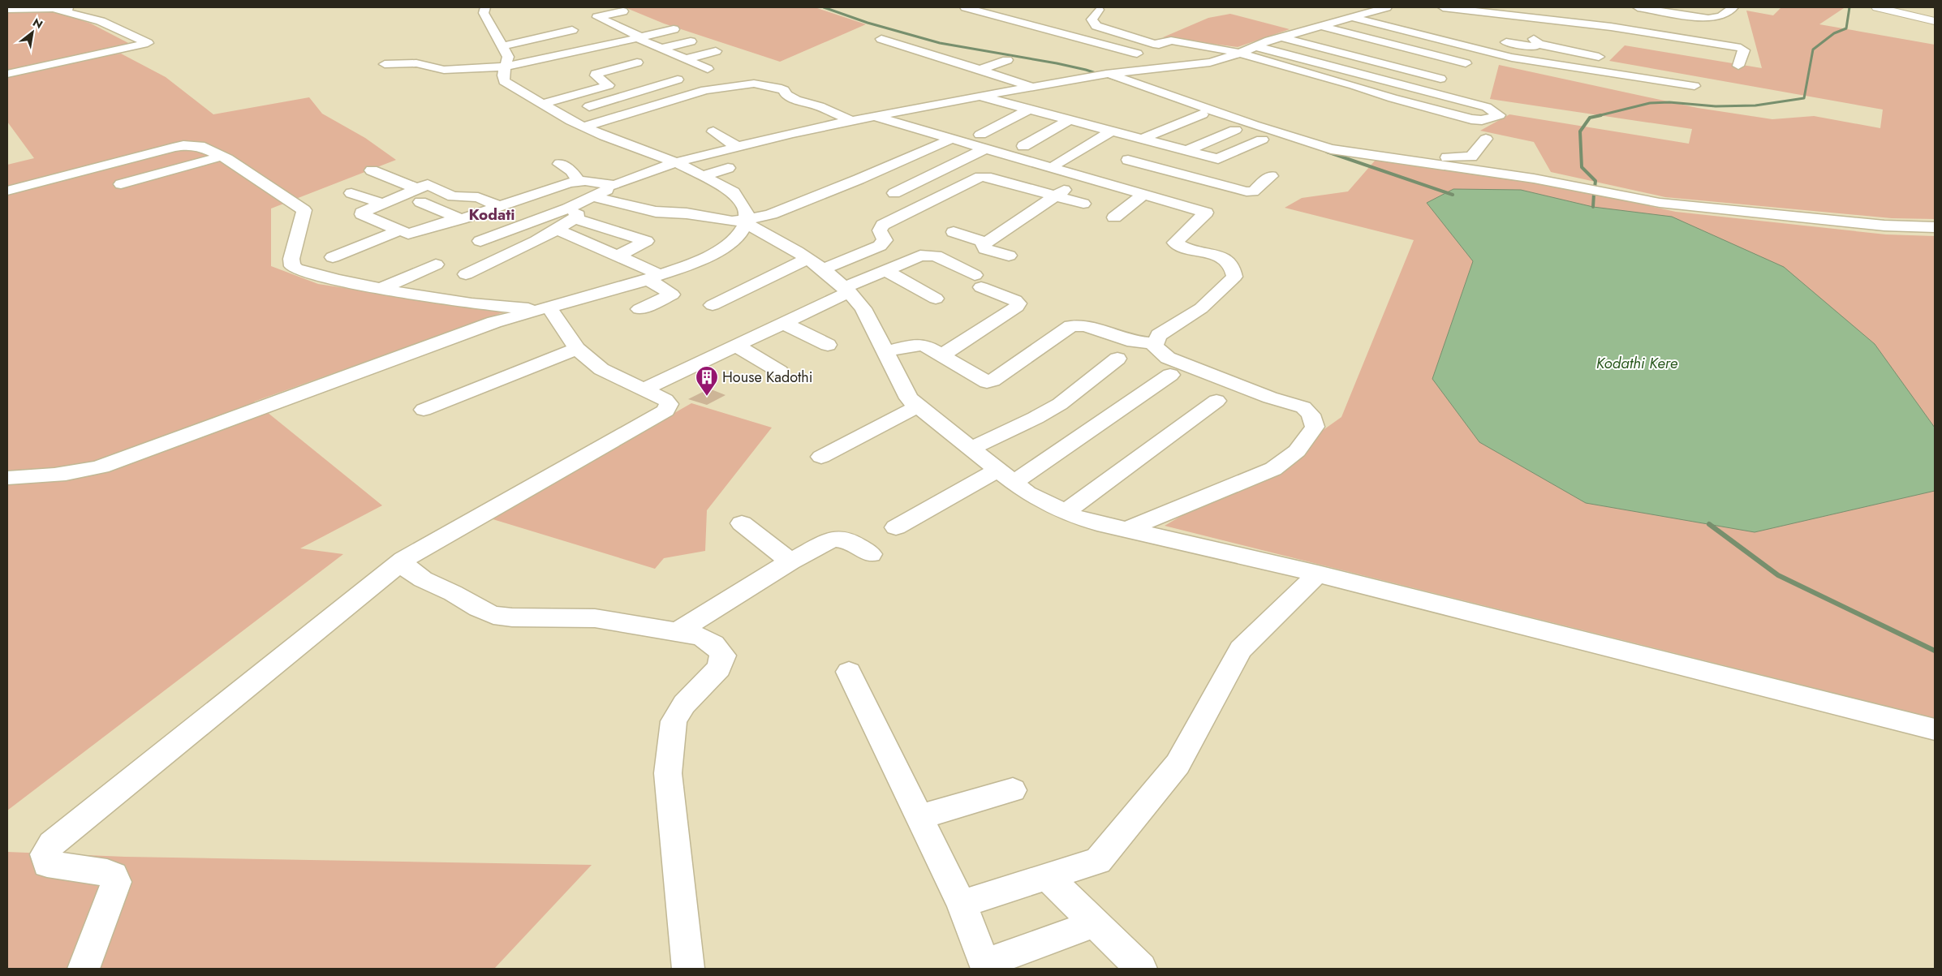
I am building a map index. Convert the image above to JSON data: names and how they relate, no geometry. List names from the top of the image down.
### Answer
{
  "districts": ["Kodati"],
  "water": ["Kodathi Kere"],
  "places": {
    "building": ["House Kadothi"]
  },
  "north": "top right"
}
